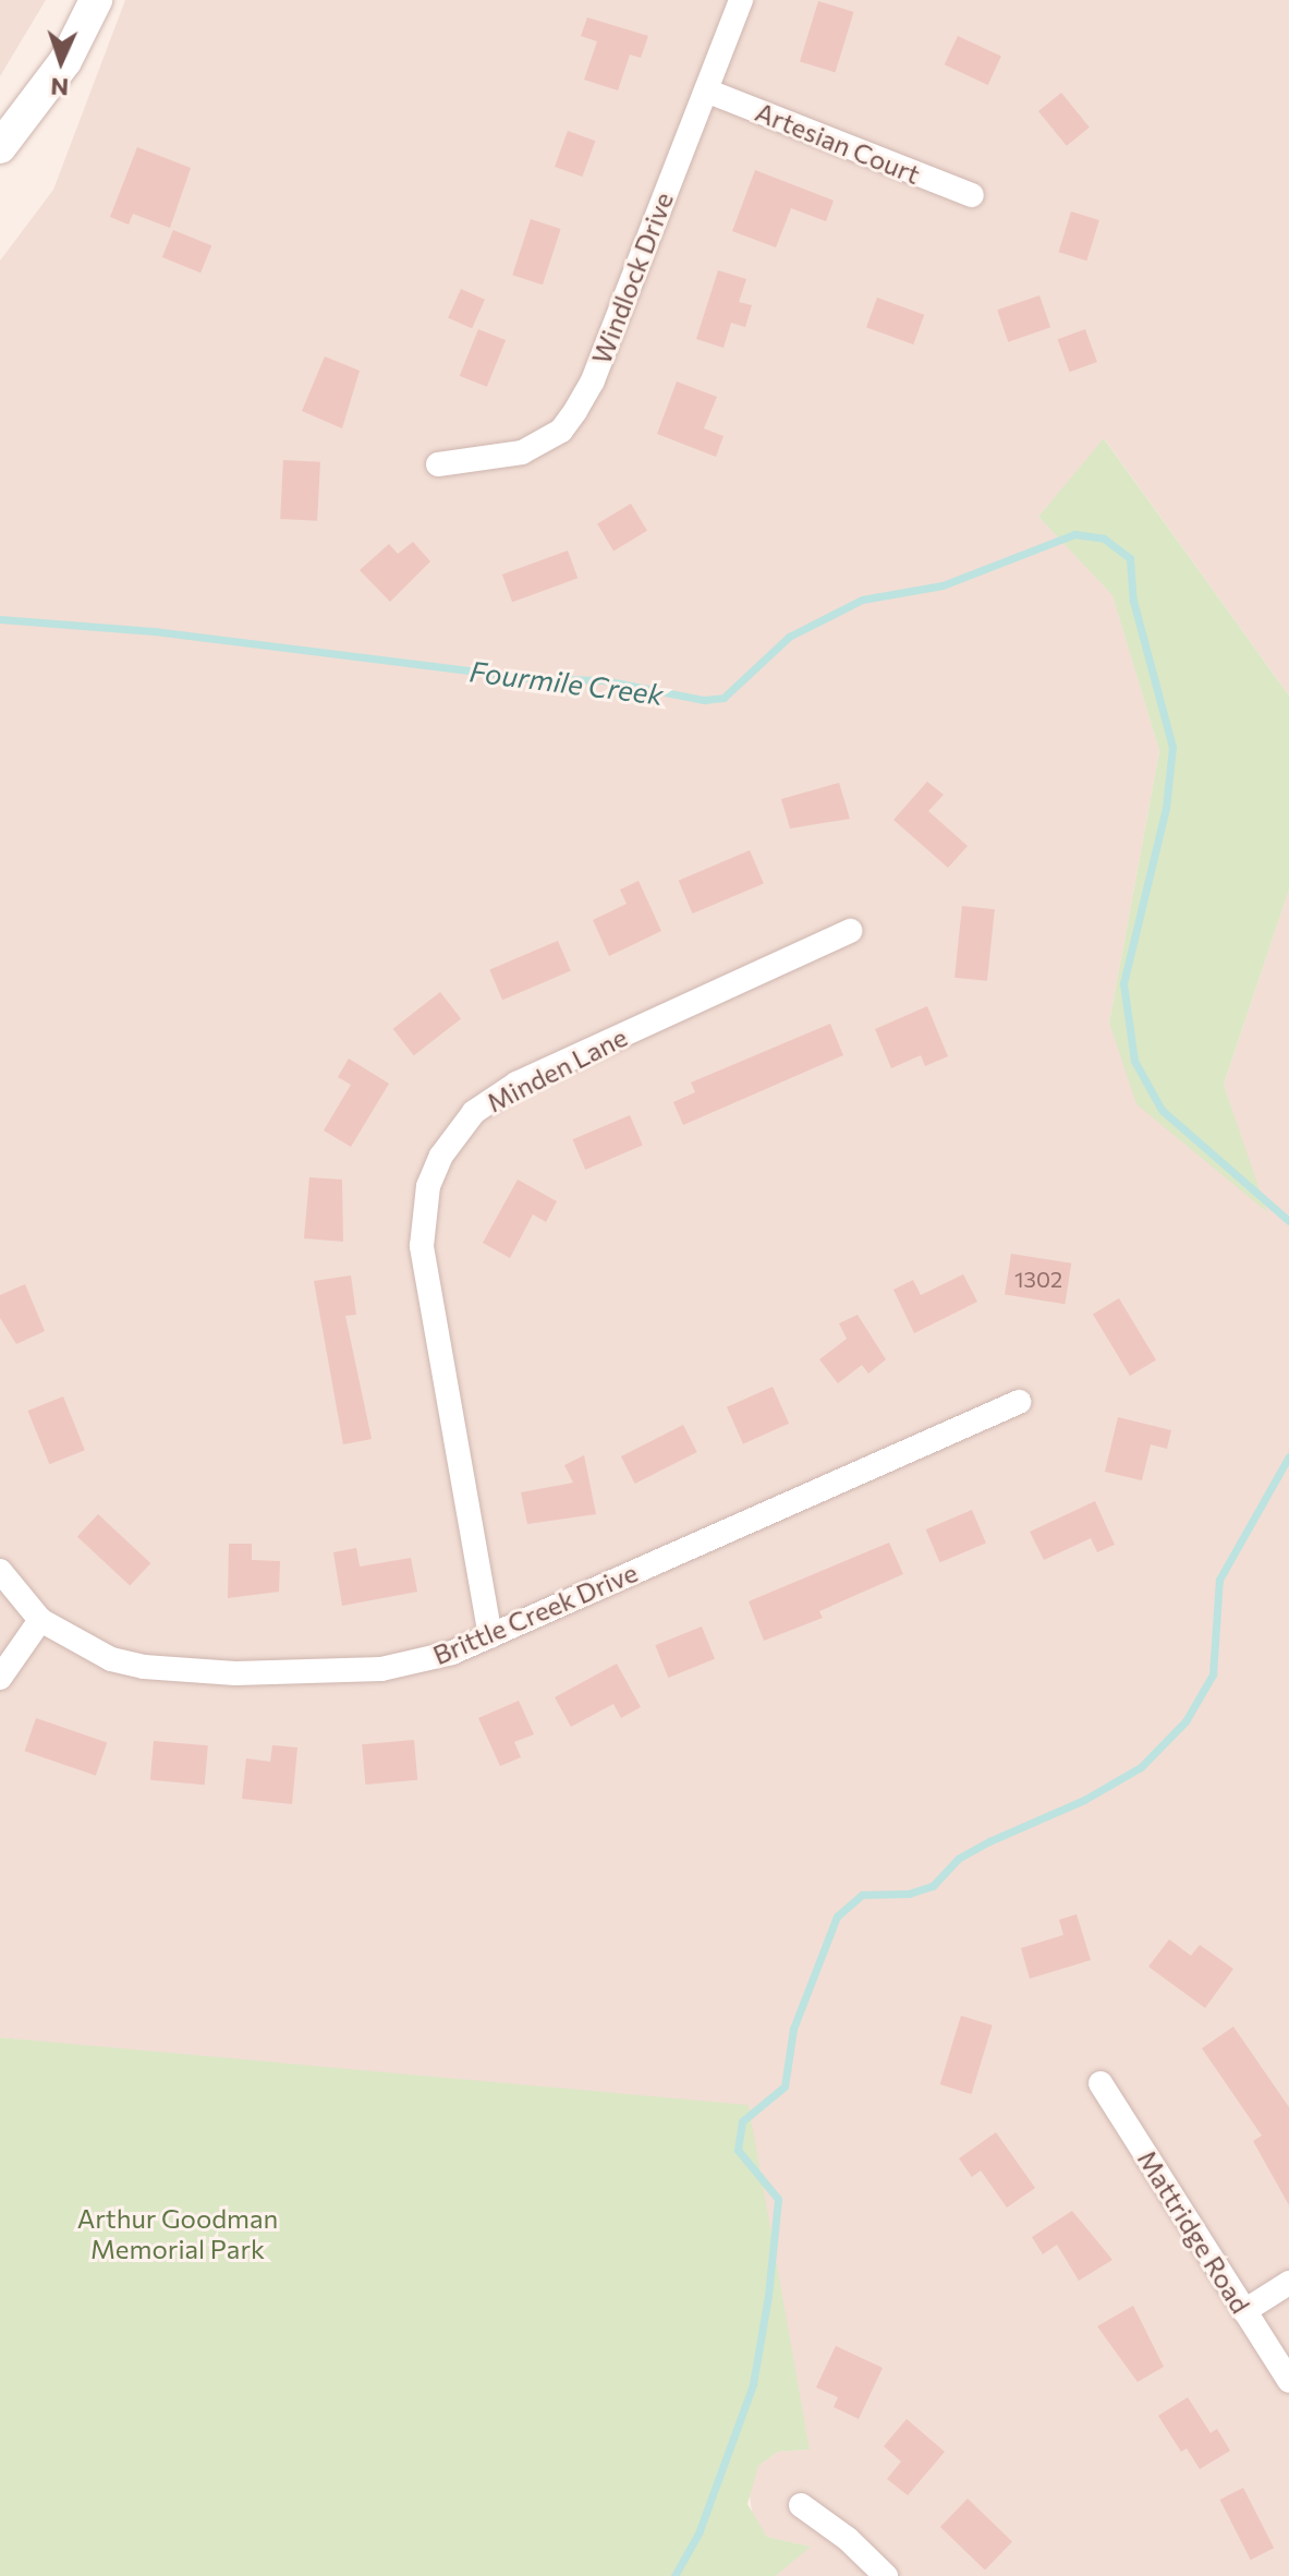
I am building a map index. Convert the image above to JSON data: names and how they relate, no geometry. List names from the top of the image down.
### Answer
{
  "streets": {
    "street": [
      "Artesian Court",
      "Windlock Drive",
      "Minden Lane",
      "Brittle Creek Drive",
      "Mattridge Road"
    ]
  },
  "crossings": [
    ["Artesian Court", "Windlock Drive"],
    ["Minden Lane", "Brittle Creek Drive"]
  ],
  "water": ["Fourmile Creek"],
  "parks": ["Arthur Goodman Memorial Park"],
  "house_numbers": ["1302"],
  "north": "bottom"
}
